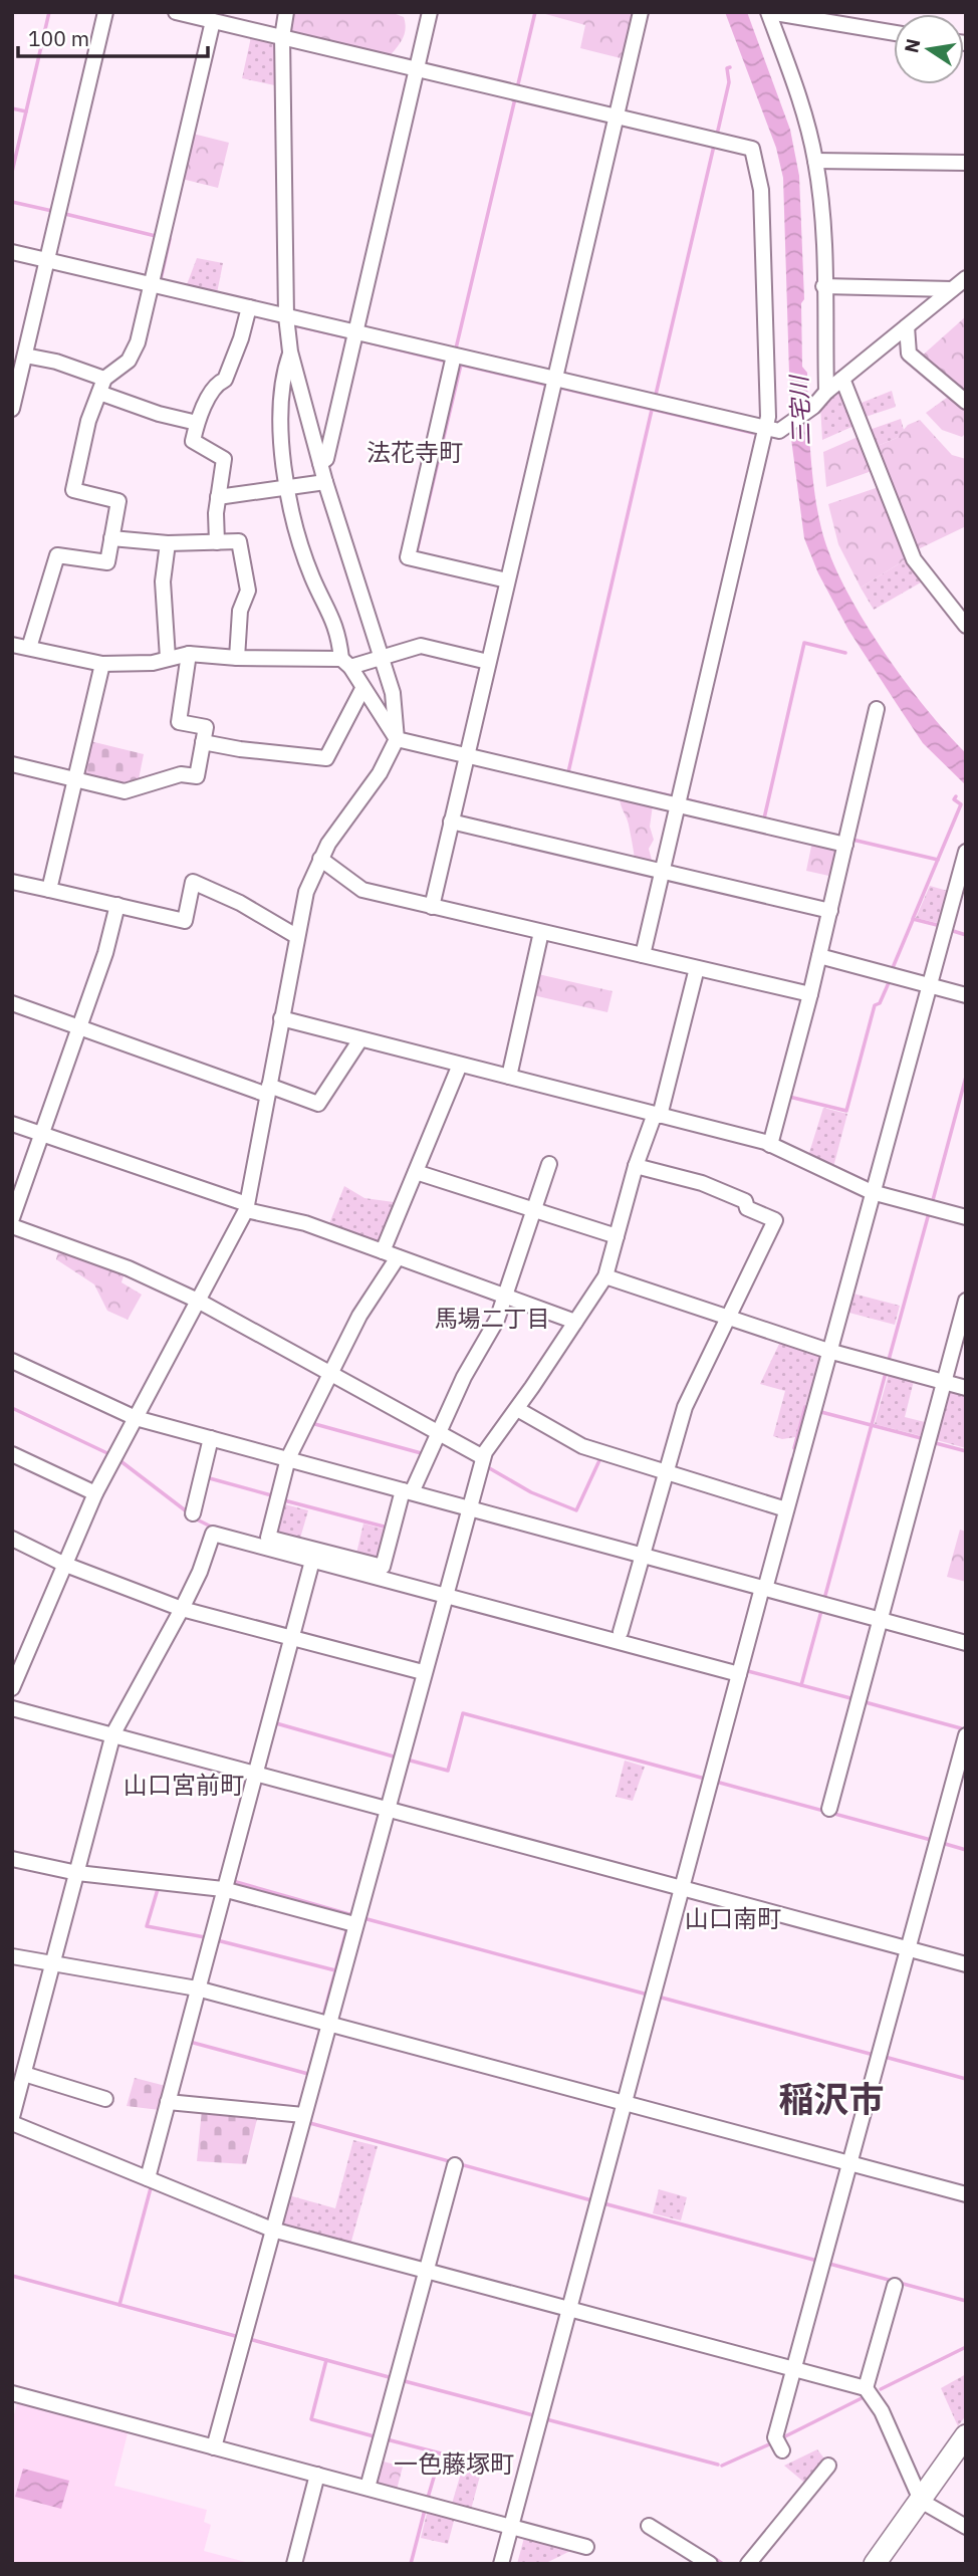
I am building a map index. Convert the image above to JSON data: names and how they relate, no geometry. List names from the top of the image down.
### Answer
{
  "districts": [
    "法花寺町",
    "馬場二丁目",
    "山口宮前町",
    "山口南町",
    "稲沢市",
    "一色藤塚町"
  ],
  "water": ["三宅川"],
  "scale_bar": "100 m",
  "north": "left"
}
